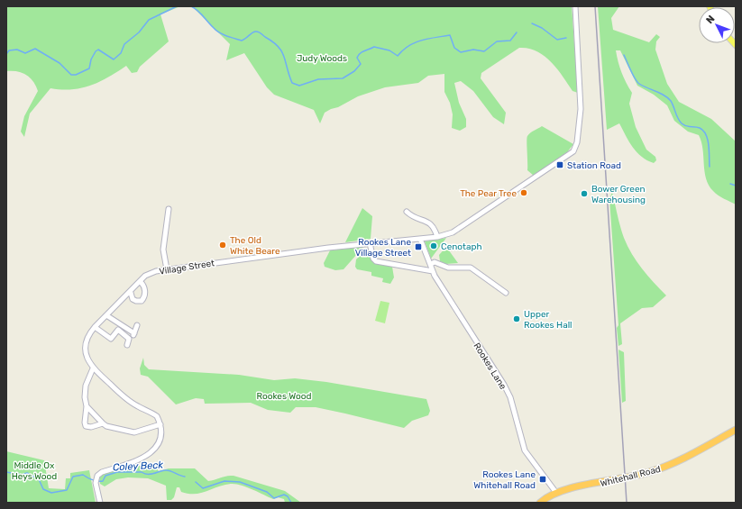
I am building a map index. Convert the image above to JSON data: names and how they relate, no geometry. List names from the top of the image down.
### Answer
{
  "streets": {
    "highway": ["Whitehall Road"],
    "street": ["Village Street", "Rookes Lane"]
  },
  "crossings": [
    ["Village Street", "Rookes Lane"],
    ["Rookes Lane", "Whitehall Road"]
  ],
  "water": ["Coley Beck"],
  "parks": ["Judy Woods", "Rookes Wood", "Middle Ox Heys Wood"],
  "places": {
    "transit": ["Station Road", "Rookes Lane Village Street", "Rookes Lane Whitehall Road"],
    "other": [
      "The Pear Tree",
      "Bower Green Warehousing",
      "The Old White Beare",
      "Cenotaph",
      "Upper Rookes Hall"
    ]
  },
  "north": "top left"
}
